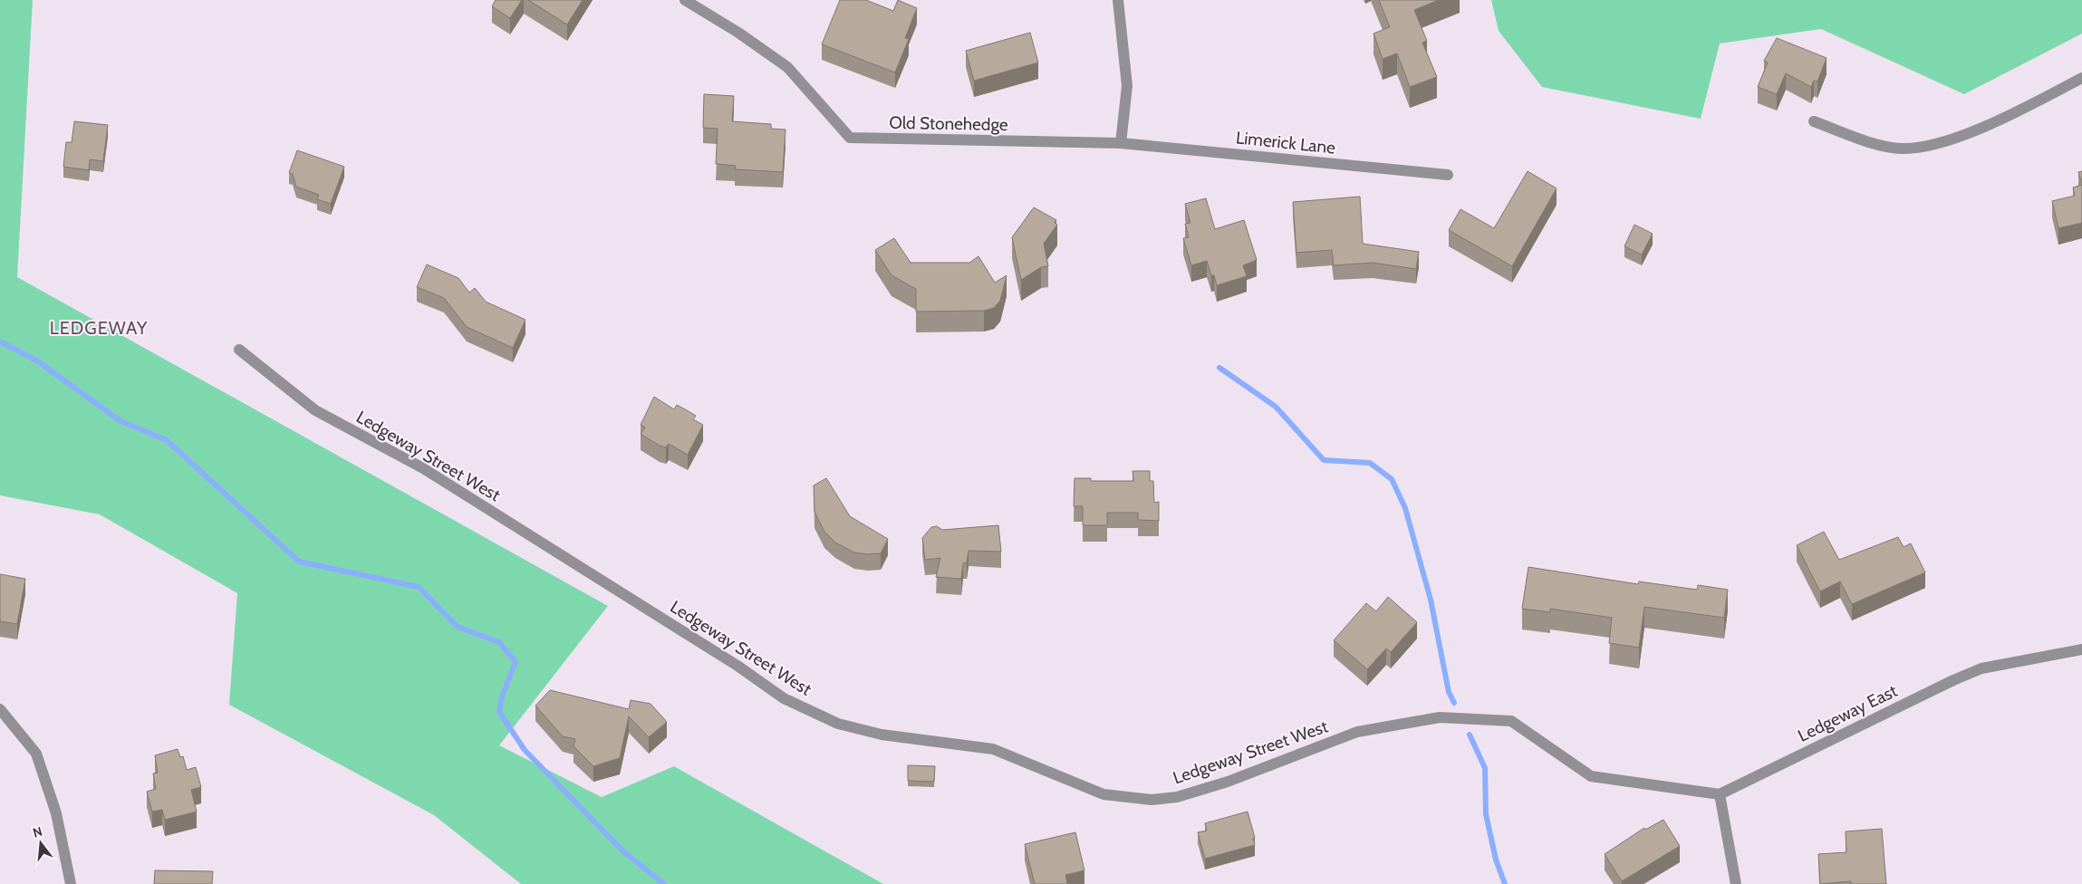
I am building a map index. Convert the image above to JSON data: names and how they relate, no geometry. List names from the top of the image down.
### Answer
{
  "streets": {
    "street": [
      "Old Stonehedge",
      "Limerick Lane",
      "Ledgeway Street West",
      "Ledgeway East"
    ]
  },
  "crossings": [
    ["Old Stonehedge", "Limerick Lane"],
    ["Ledgeway Street West", "Ledgeway East"]
  ],
  "districts": ["LEDGEWAY"],
  "north": "top"
}
